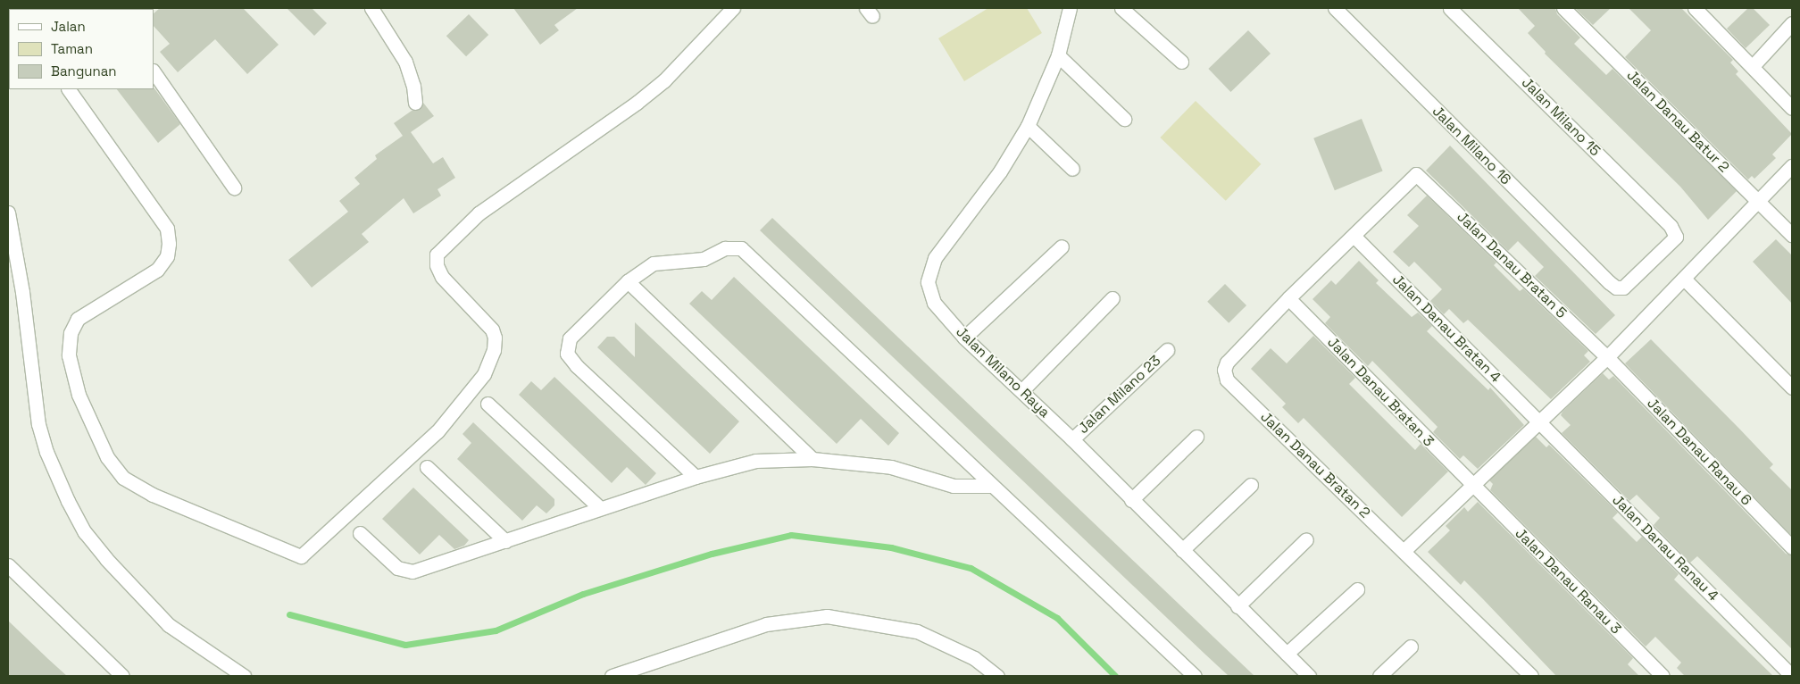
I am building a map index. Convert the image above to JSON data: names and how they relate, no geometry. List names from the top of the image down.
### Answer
{
  "streets": {
    "street": [
      "Jalan Milano 15",
      "Jalan Danau Batur 2",
      "Jalan Milano 16",
      "Jalan Danau Bratan 5",
      "Jalan Danau Bratan 4",
      "Jalan Milano Raya",
      "Jalan Danau Bratan 3",
      "Jalan Milano 23",
      "Jalan Danau Ranau 6",
      "Jalan Danau Bratan 2",
      "Jalan Danau Ranau 4",
      "Jalan Danau Ranau 3"
    ]
  },
  "crossings": [
    ["Jalan Milano 15", "Jalan Milano 16"],
    ["Jalan Danau Bratan 5", "Jalan Danau Bratan 4"],
    ["Jalan Danau Bratan 5", "Jalan Danau Ranau 6"],
    ["Jalan Danau Bratan 4", "Jalan Danau Ranau 4"],
    ["Jalan Milano Raya", "Jalan Milano 23"],
    ["Jalan Danau Bratan 3", "Jalan Danau Bratan 2"],
    ["Jalan Danau Bratan 3", "Jalan Danau Ranau 3"]
  ],
  "legend": ["Jalan", "Taman", "Bangunan"]
}
